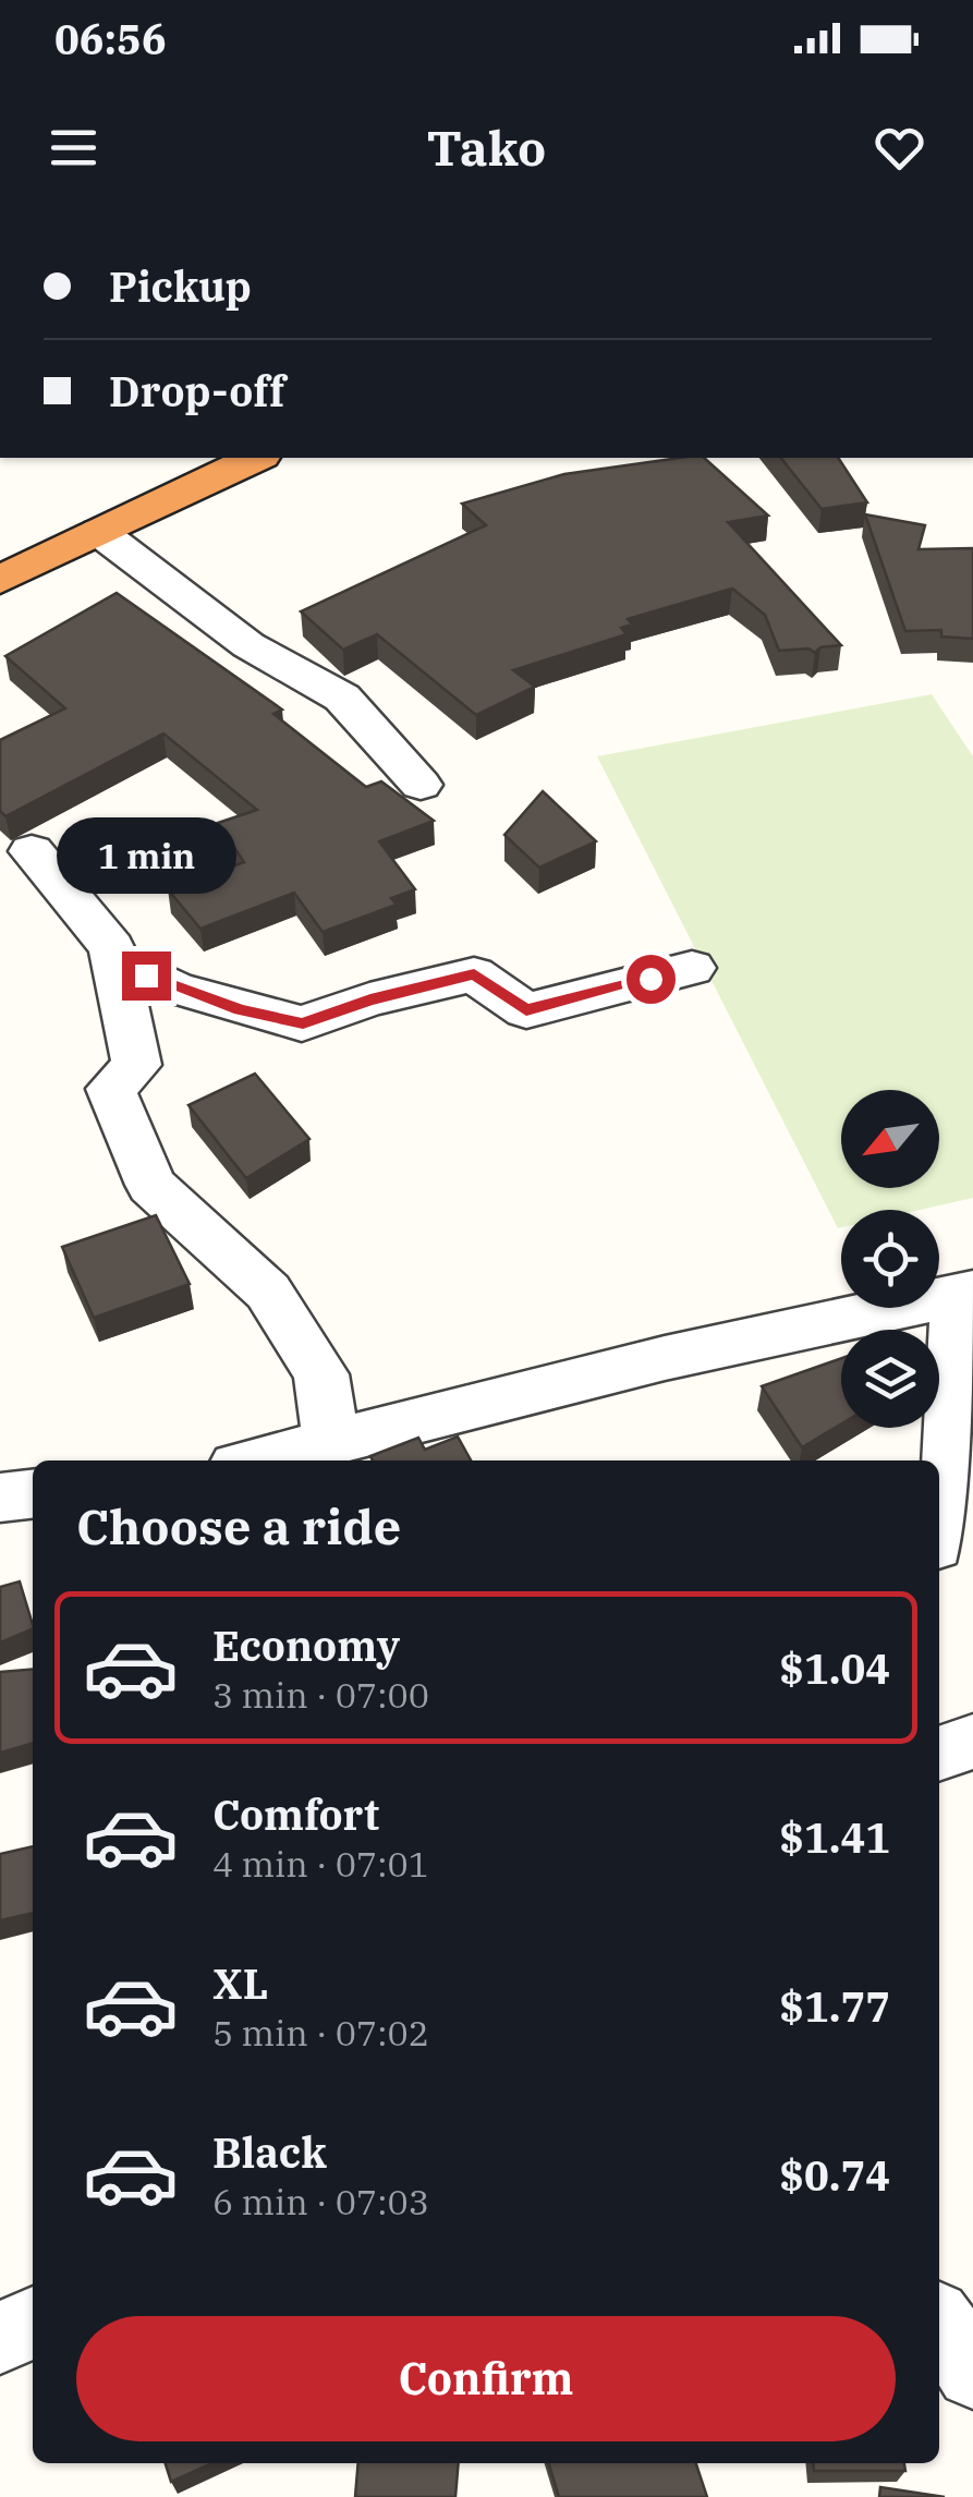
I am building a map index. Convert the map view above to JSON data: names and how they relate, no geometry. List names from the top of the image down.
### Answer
{
  "north": "bottom left",
  "page": {
    "status": "06:56",
    "header": "Tako",
    "banner": ["Pickup", "Drop-off"],
    "bubble": "1 min",
    "heading": "Choose a ride",
    "list": [
      {
        "name": "Economy",
        "note": "3 min · 07:00",
        "value": "$1.04"
      },
      {
        "name": "Comfort",
        "note": "4 min · 07:01",
        "value": "$1.41"
      },
      {
        "name": "XL",
        "note": "5 min · 07:02",
        "value": "$1.77"
      },
      {
        "name": "Black",
        "note": "6 min · 07:03",
        "value": "$0.74"
      }
    ],
    "buttons": "Confirm"
  }
}
